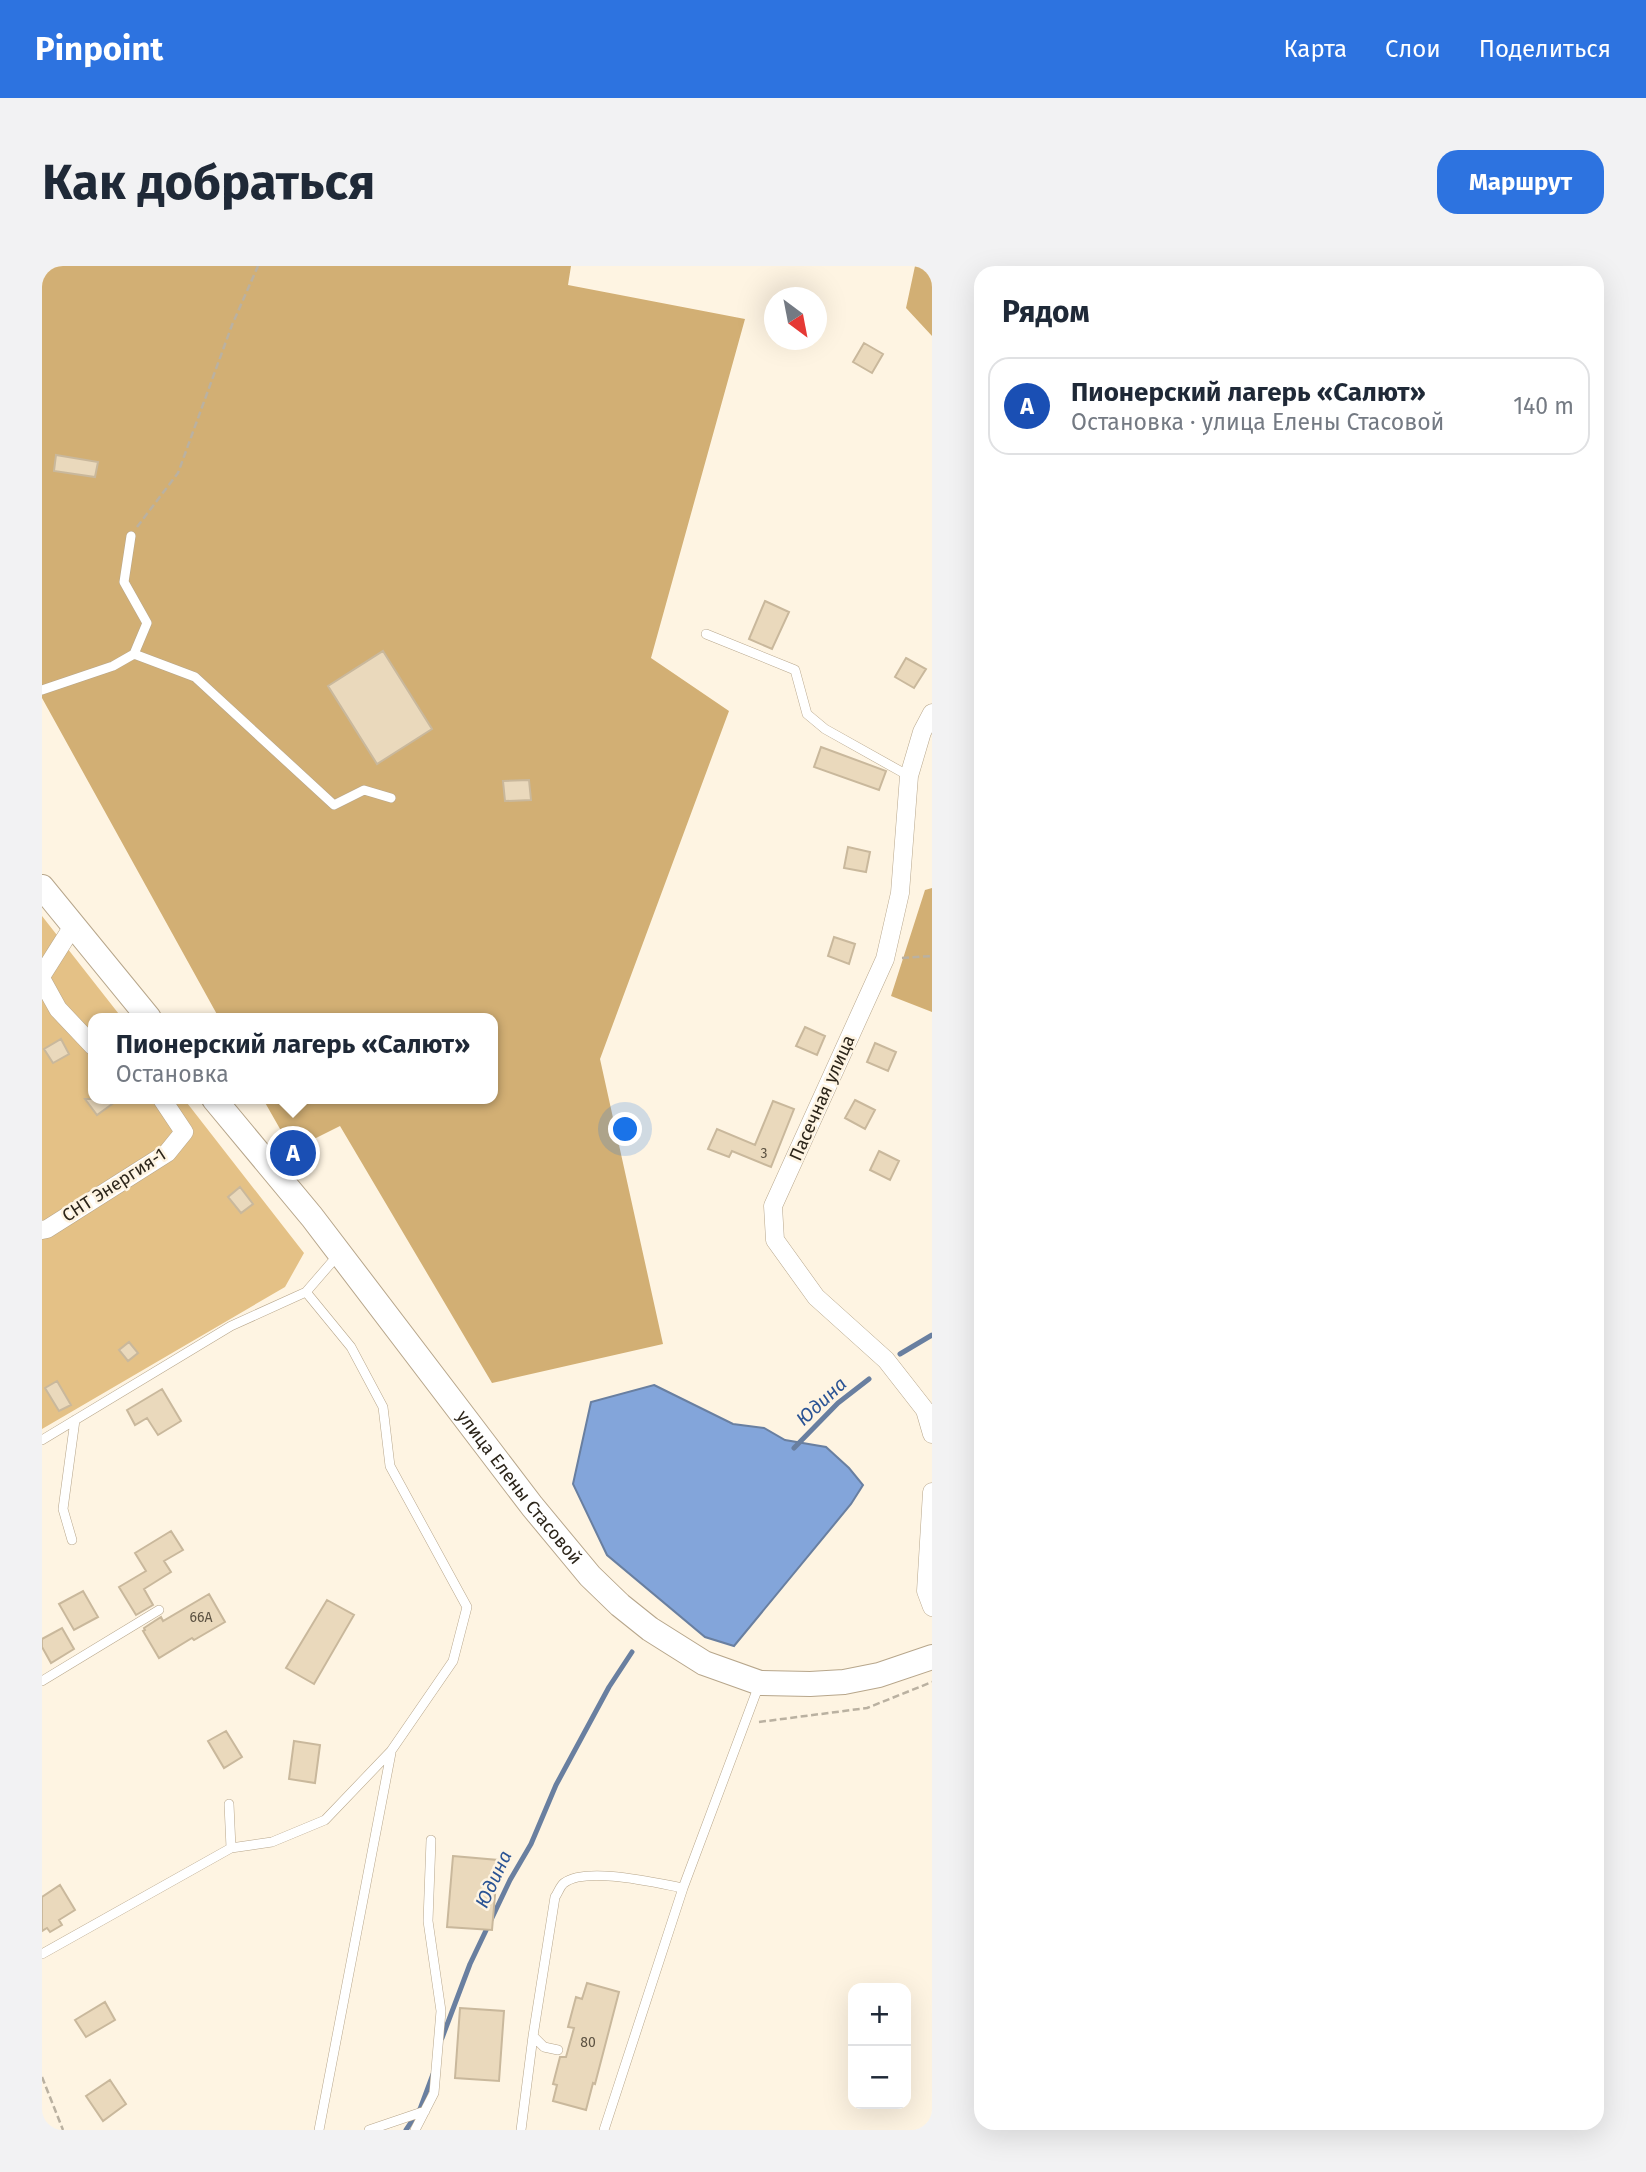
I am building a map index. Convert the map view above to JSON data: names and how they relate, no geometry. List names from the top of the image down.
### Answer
{
  "streets": {
    "main road": ["улица Елены Стасовой"],
    "street": ["Пасечная улица", "СНТ Энергия-1"]
  },
  "water": ["Юдина"],
  "house_numbers": ["3", "66А", "80"],
  "north": "bottom right",
  "page": {
    "header": "Pinpoint",
    "nav": ["Карта", "Слои", "Поделиться"],
    "buttons": "Маршрут",
    "title": "Как добраться",
    "heading": "Рядом",
    "list": [
      {
        "mark": "A",
        "name": "Пионерский лагерь «Салют»",
        "note": "Остановка · улица Елены Стасовой",
        "value": "140 m"
      }
    ],
    "popup": ["Пионерский лагерь «Салют»", "Остановка"],
    "pins": "A",
    "map_buttons": ["+", "−"]
  }
}
